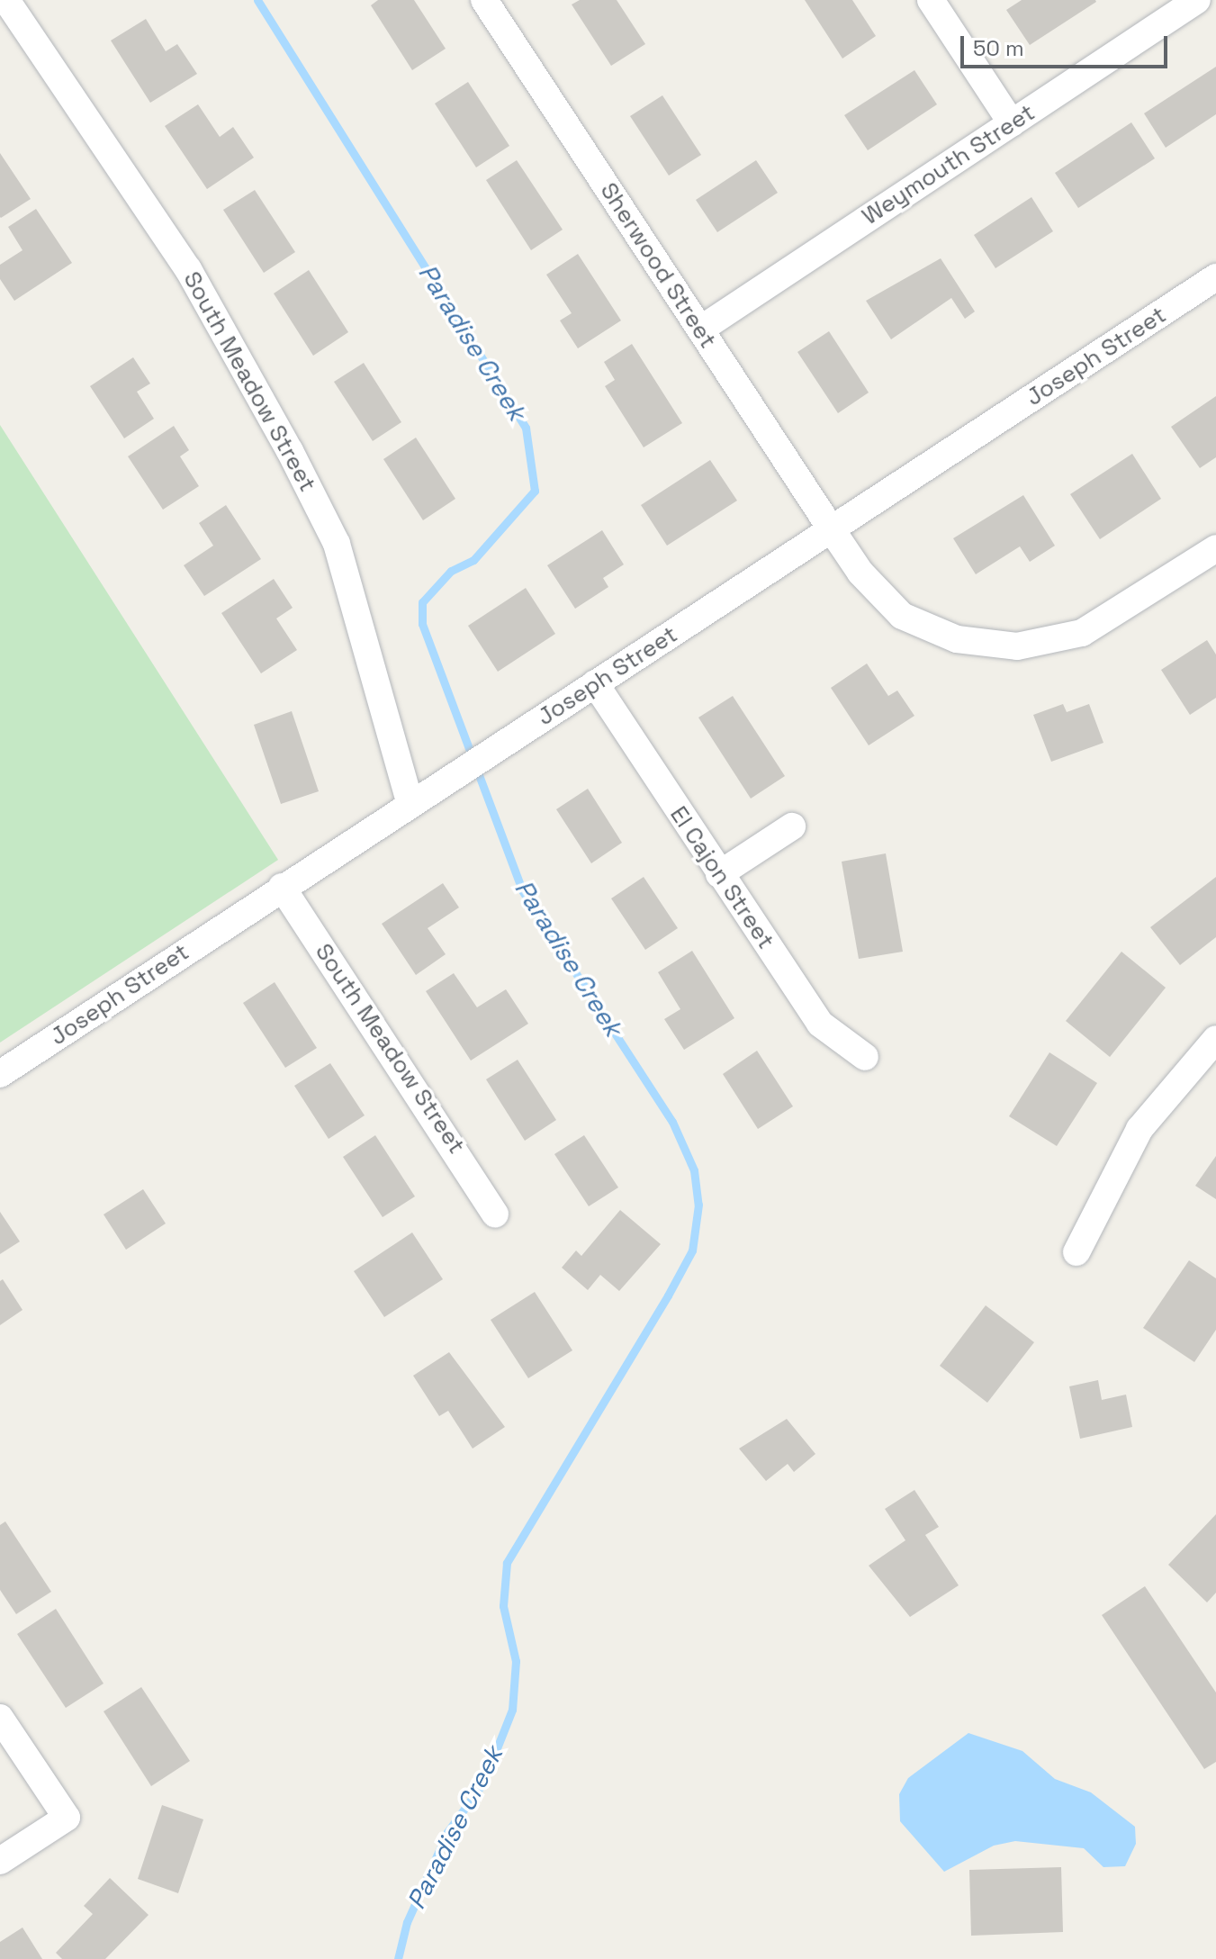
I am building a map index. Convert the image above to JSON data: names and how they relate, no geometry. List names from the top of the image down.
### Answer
{
  "streets": {
    "street": [
      "Weymouth Street",
      "Sherwood Street",
      "Joseph Street",
      "South Meadow Street",
      "El Cajon Street"
    ]
  },
  "crossings": [
    ["Weymouth Street", "Sherwood Street"],
    ["Sherwood Street", "Joseph Street"],
    ["Joseph Street", "South Meadow Street"],
    ["Joseph Street", "El Cajon Street"]
  ],
  "water": ["Paradise Creek"],
  "scale_bar": "50 m"
}
